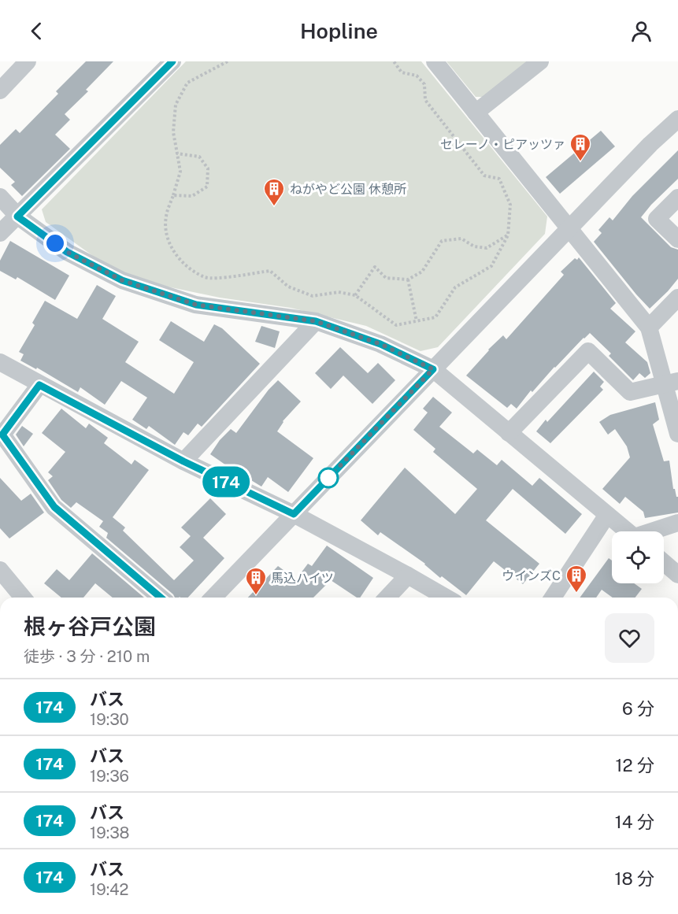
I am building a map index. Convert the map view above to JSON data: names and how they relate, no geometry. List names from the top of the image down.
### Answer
{
  "places": {
    "building": [
      "セレーノ・ピアッツァ",
      "ねがやど公園 休憩所",
      "ウインズC",
      "馬込ハイツ"
    ]
  },
  "lines": ["bus line 174"],
  "page": {
    "header": "Hopline",
    "on_map": "174",
    "heading": ["根ヶ谷戸公園", "徒歩 · 3 分 · 210 m"],
    "list": [
      {
        "mark": "174",
        "name": "バス",
        "note": "19:30",
        "value": "6 分"
      },
      {
        "mark": "174",
        "name": "バス",
        "note": "19:36",
        "value": "12 分"
      },
      {
        "mark": "174",
        "name": "バス",
        "note": "19:38",
        "value": "14 分"
      },
      {
        "mark": "174",
        "name": "バス",
        "note": "19:42",
        "value": "18 分"
      }
    ]
  }
}
